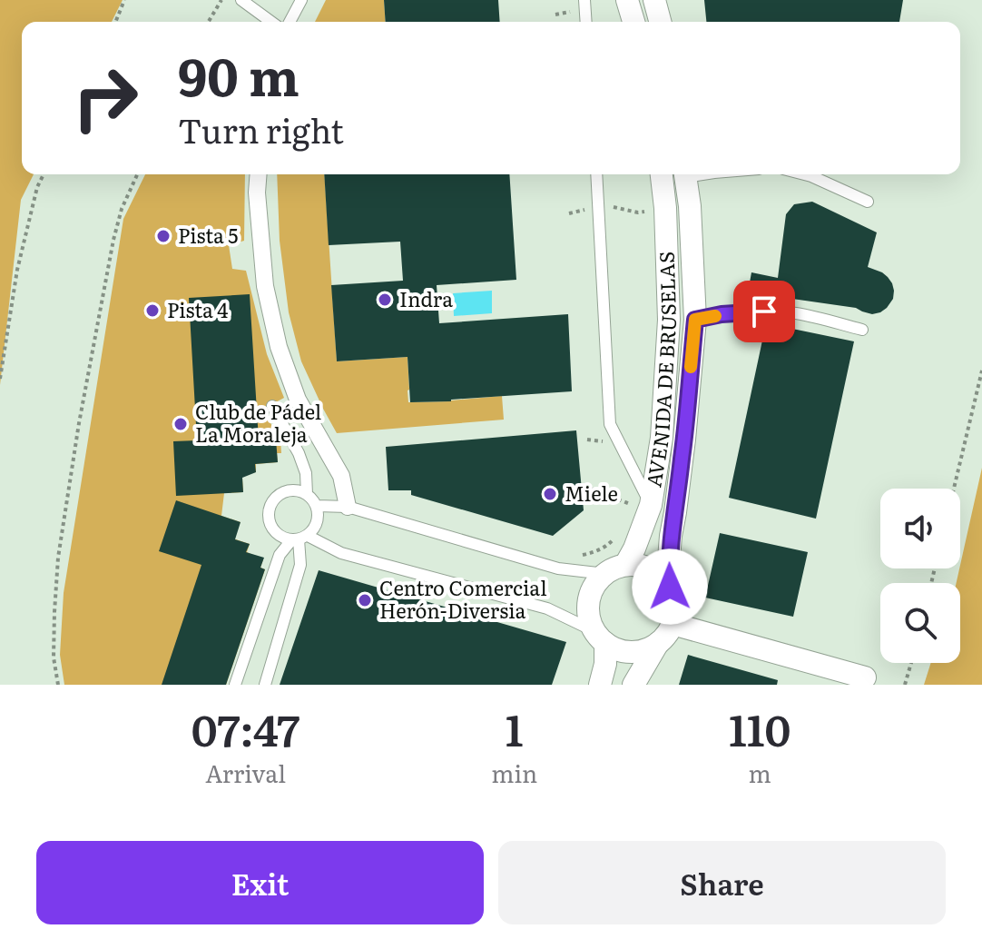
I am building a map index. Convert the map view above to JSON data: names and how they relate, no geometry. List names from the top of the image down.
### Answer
{
  "streets": {
    "street": ["AVENIDA DE BRUSELAS"]
  },
  "places": [
    "Pista 5",
    "Indra",
    "Pista 4",
    "Club de Pádel La Moraleja",
    "Miele",
    "Centro Comercial Herón-Diversia"
  ],
  "page": {
    "turn": ["90 m", "Turn right"],
    "eta": [
      "07:47",
      "Arrival",
      "1",
      "min",
      "110",
      "m"
    ],
    "buttons": ["Exit", "Share"]
  }
}
